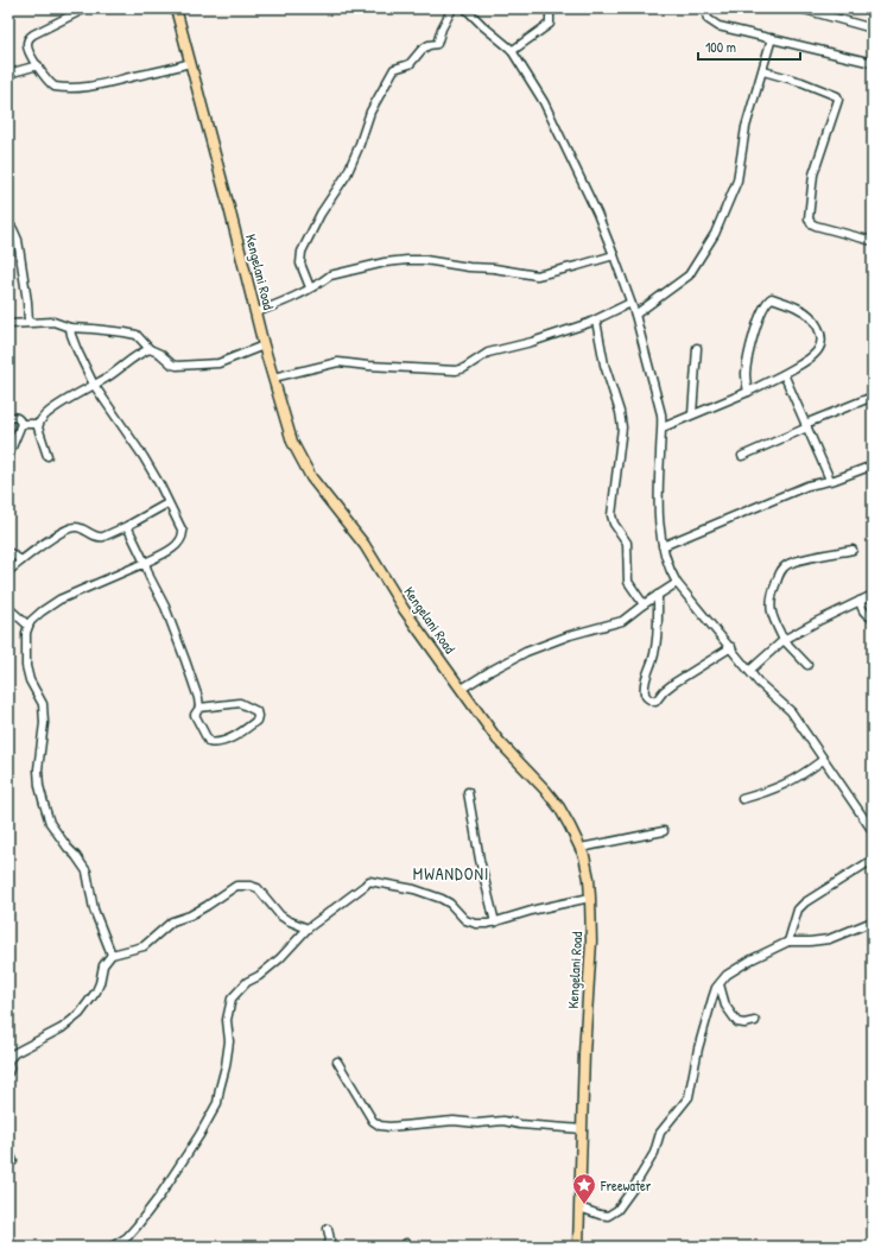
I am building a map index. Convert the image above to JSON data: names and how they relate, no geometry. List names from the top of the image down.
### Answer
{
  "streets": {
    "main road": ["Kengelani Road"]
  },
  "districts": ["MWANDONI"],
  "places": {
    "place": ["Freewater"]
  },
  "scale_bar": "100 m"
}
